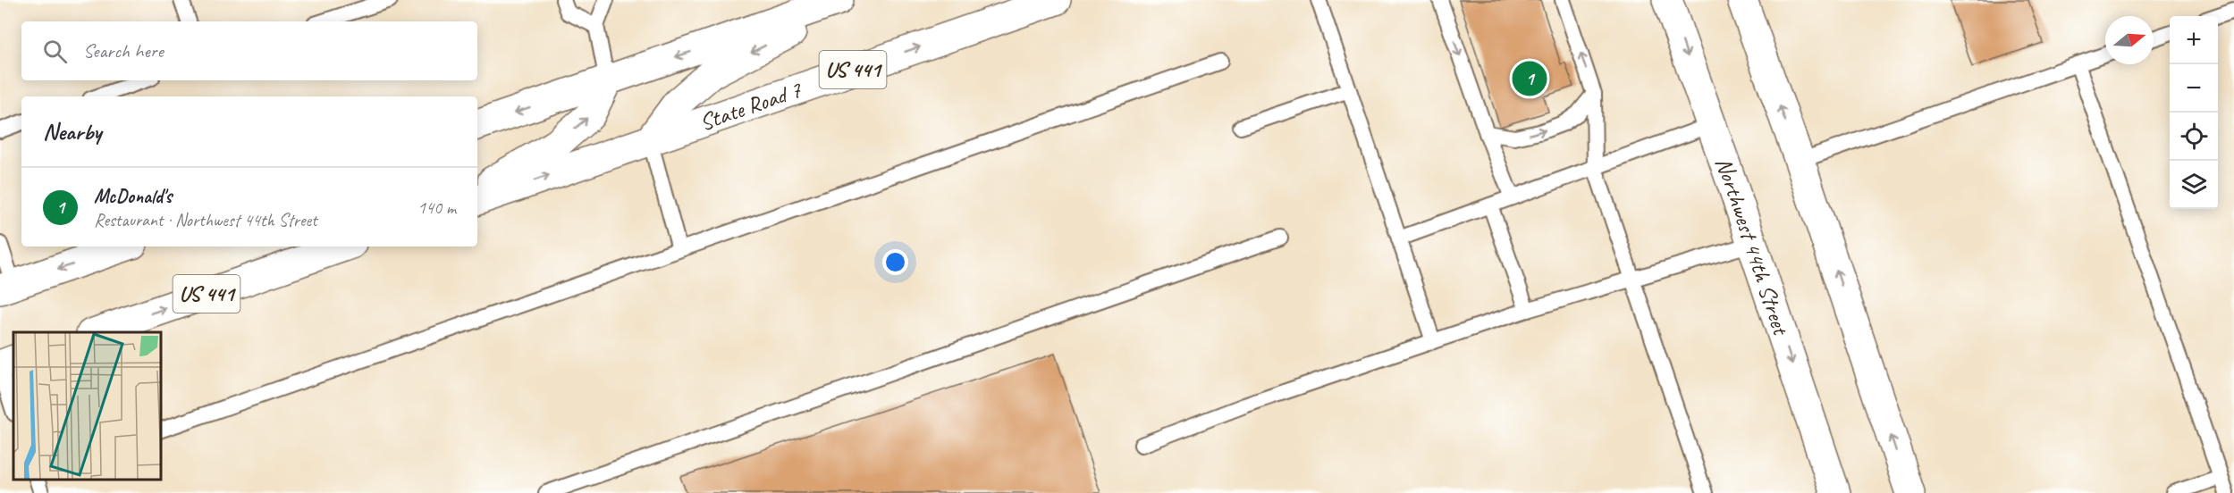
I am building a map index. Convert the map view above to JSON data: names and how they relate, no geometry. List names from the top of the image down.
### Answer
{
  "streets": {
    "main road": ["US 441", "State Road 7", "Northwest 44th Street"]
  },
  "north": "right",
  "page": {
    "map_buttons": ["+", "−"],
    "search": "Search here",
    "pins": "1",
    "heading": "Nearby",
    "list": [
      {
        "mark": "1",
        "name": "McDonald's",
        "note": "Restaurant · Northwest 44th Street",
        "value": "140 m"
      }
    ]
  }
}
